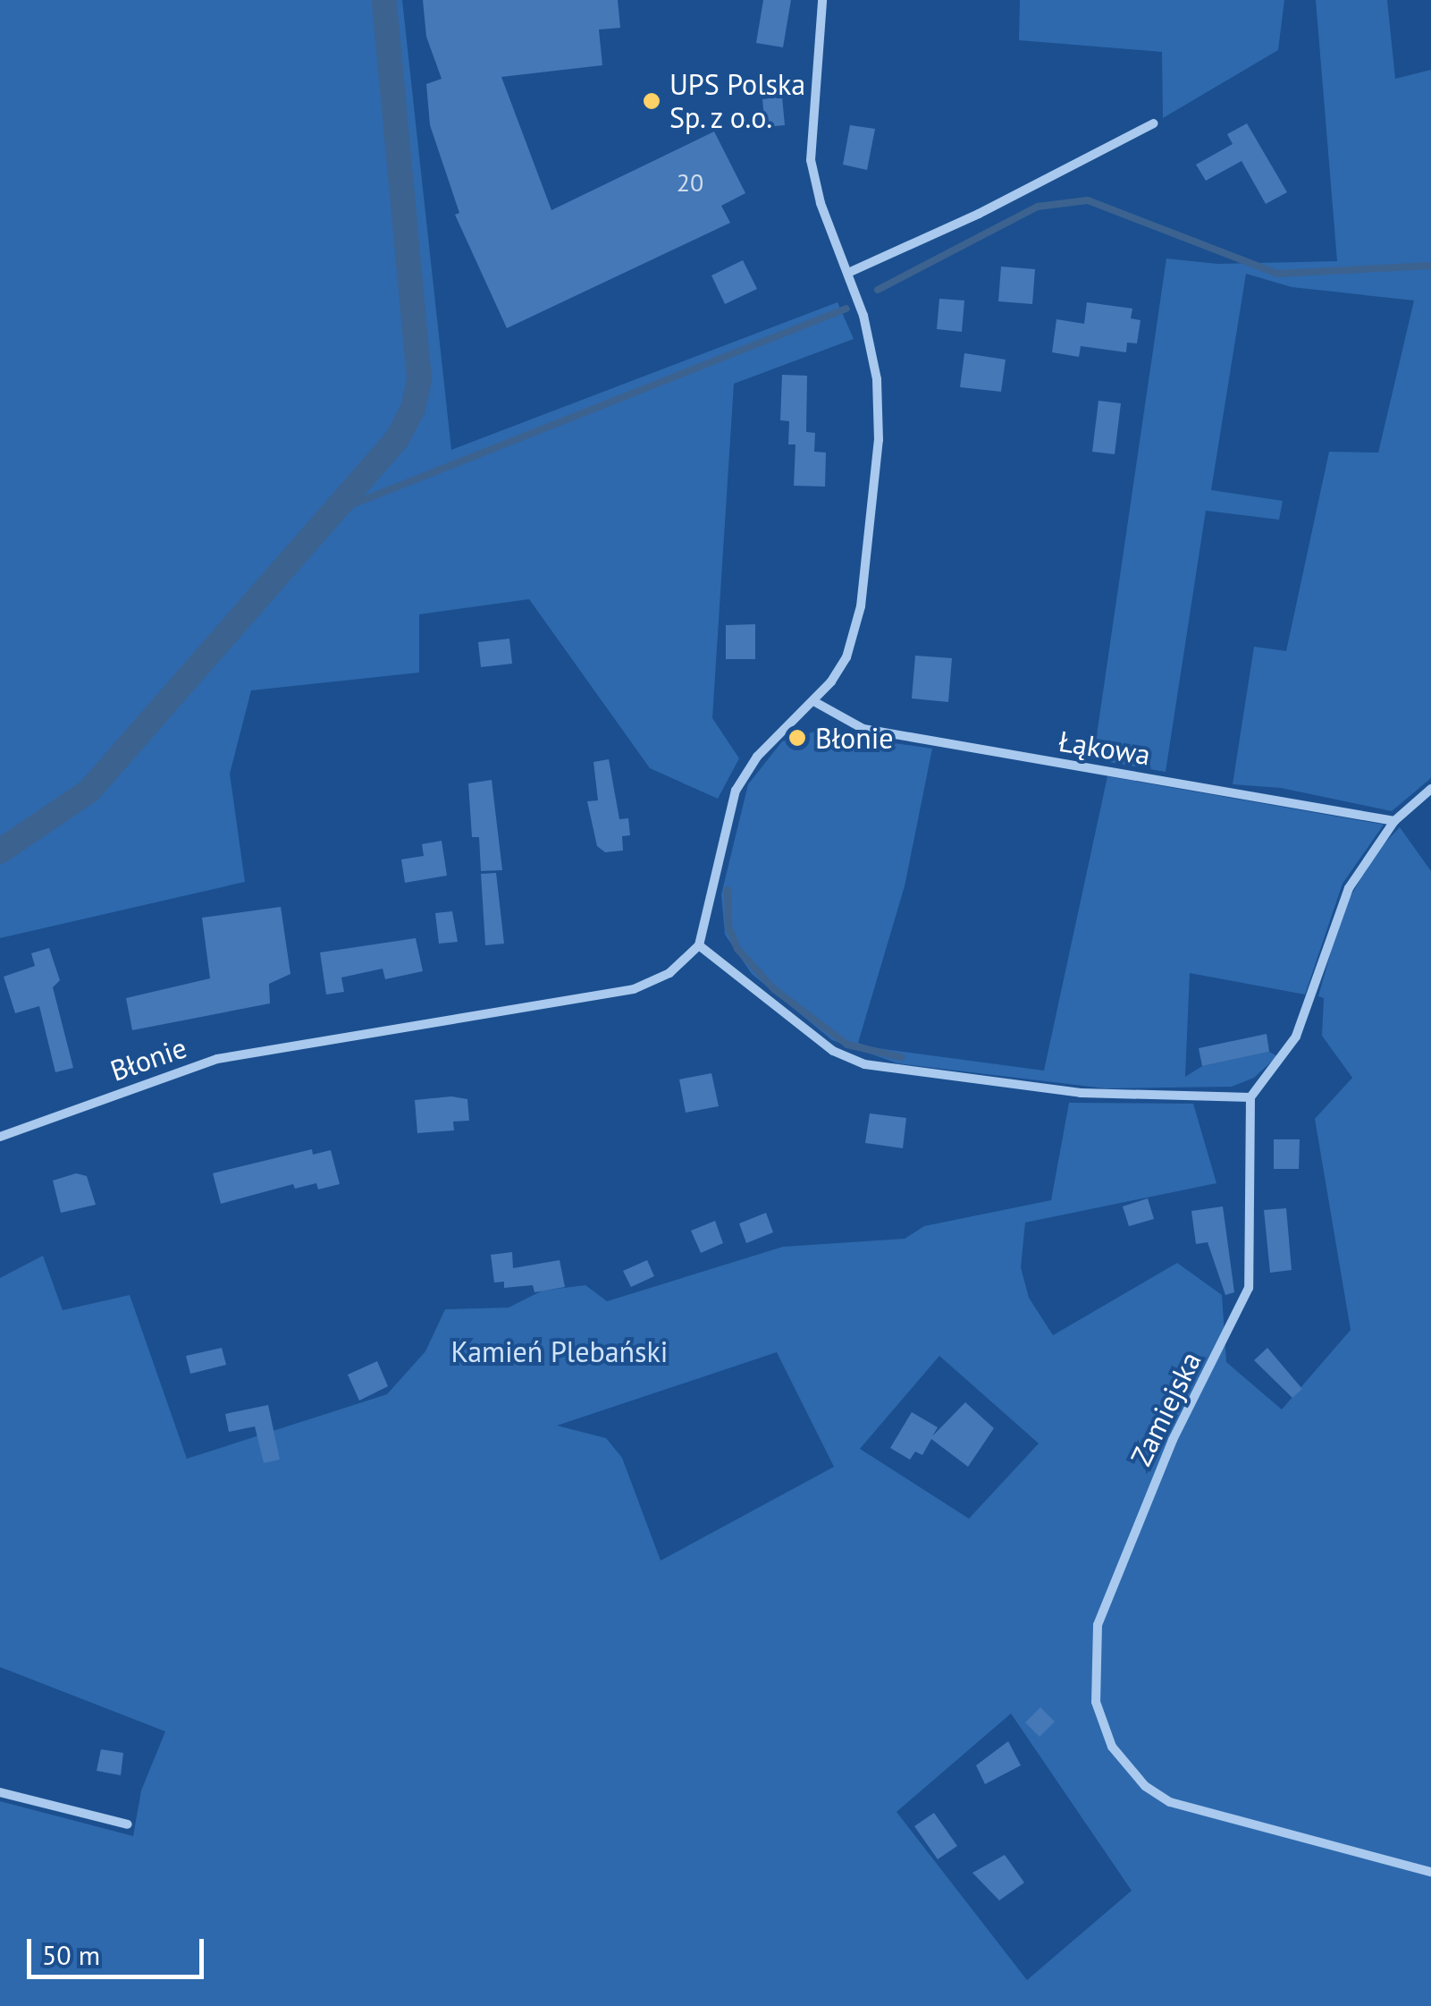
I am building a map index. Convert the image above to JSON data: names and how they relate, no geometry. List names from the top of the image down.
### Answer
{
  "streets": {
    "street": ["Łąkowa", "Błonie", "Zamiejska"]
  },
  "parks": ["Kamień Plebański"],
  "places": ["UPS Polska Sp. z o.o.", "Błonie"],
  "house_numbers": ["20"],
  "scale_bar": "50 m"
}
